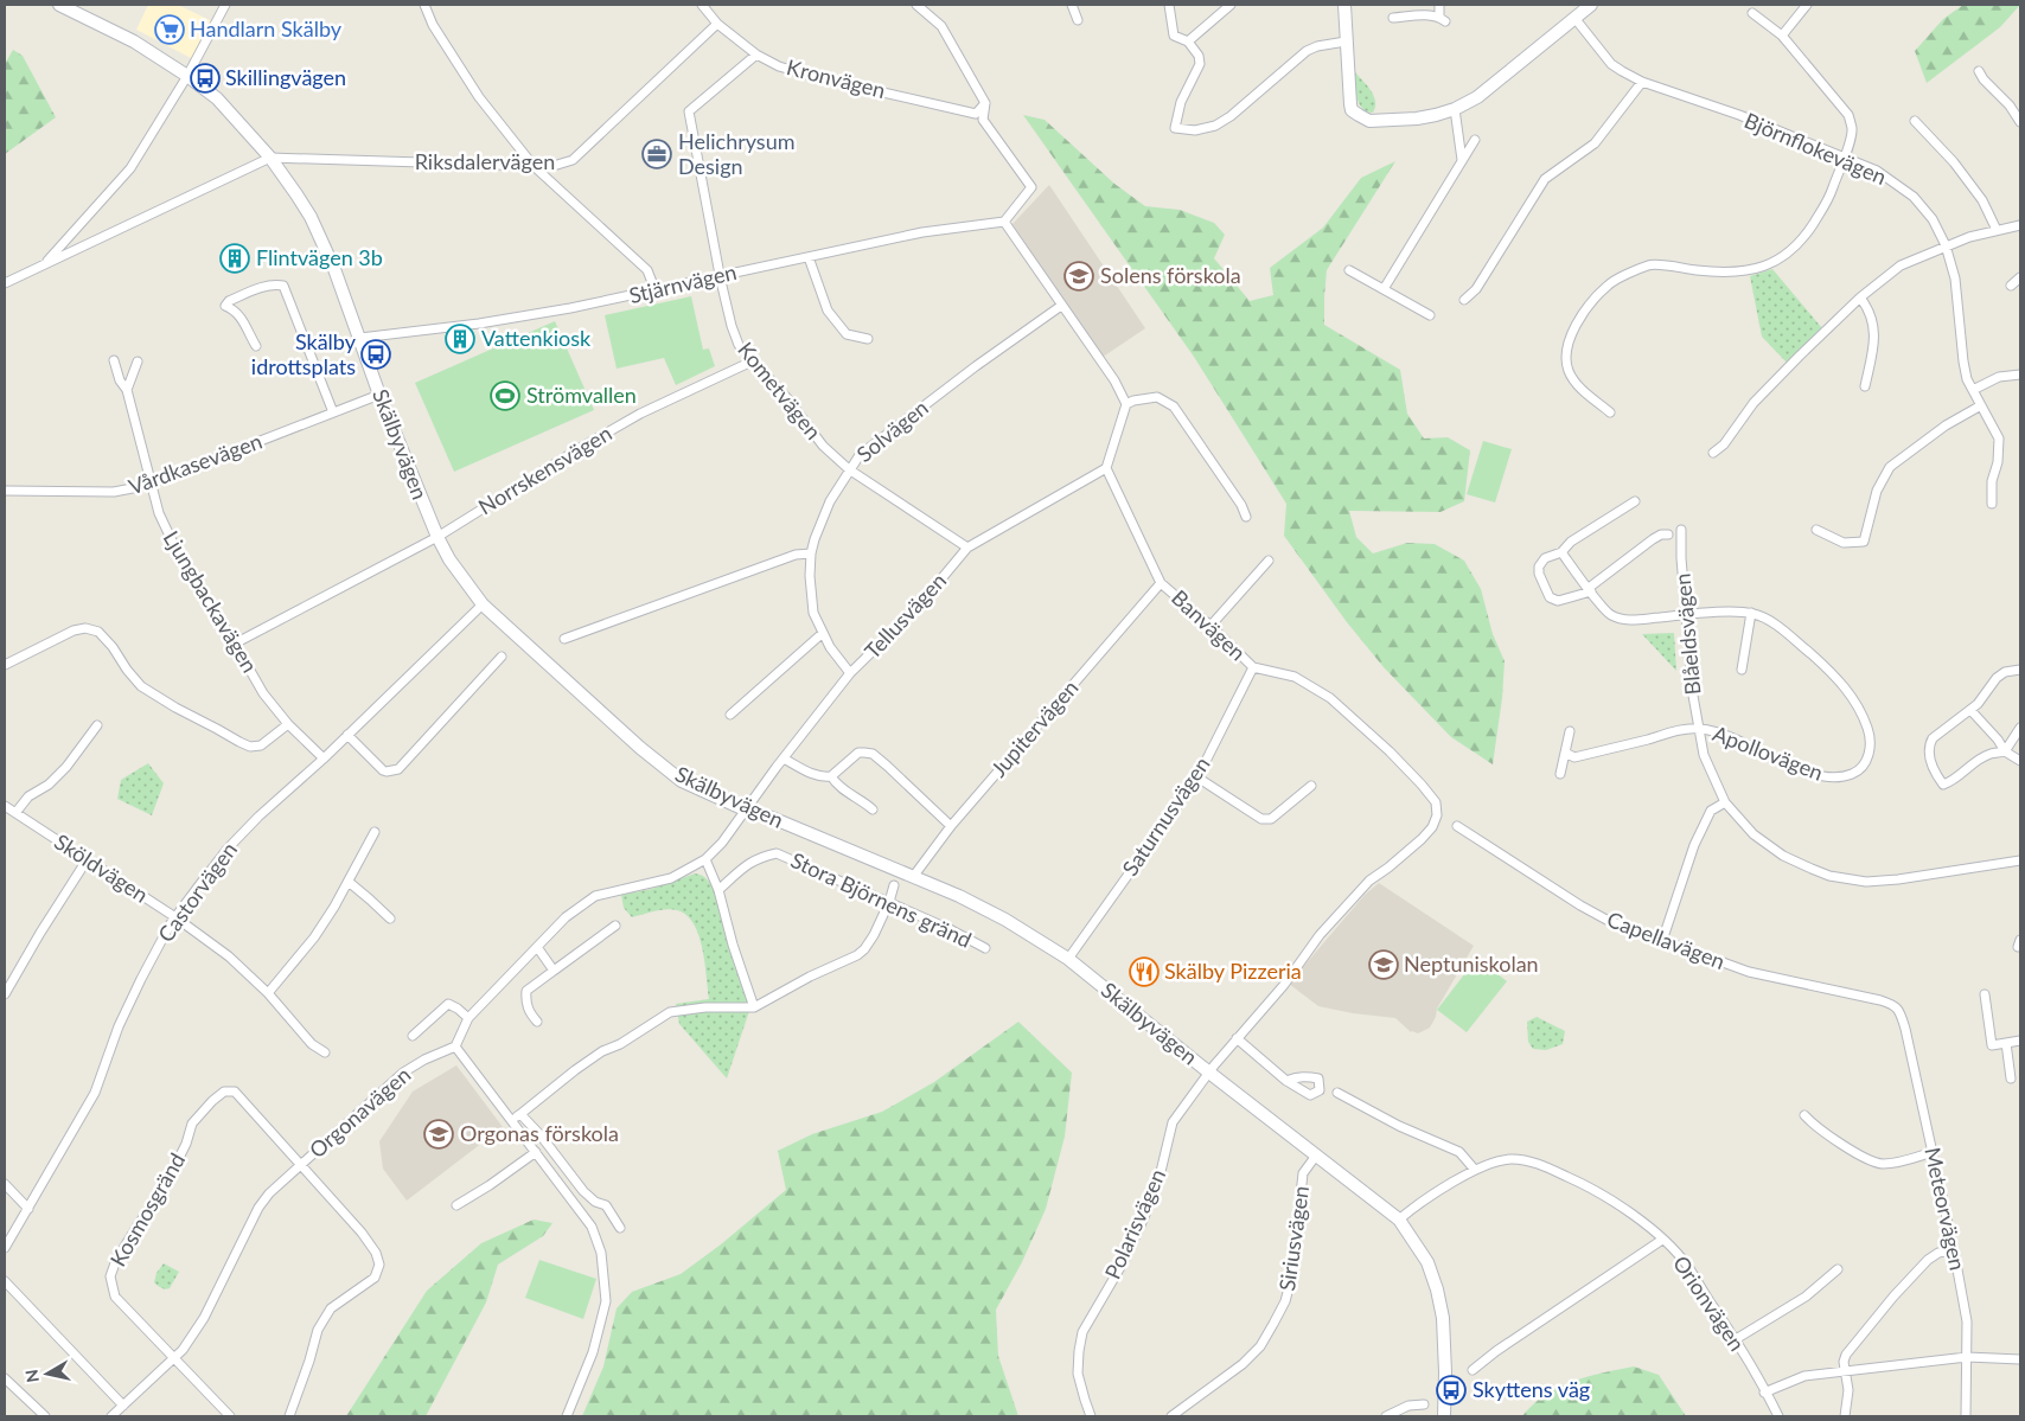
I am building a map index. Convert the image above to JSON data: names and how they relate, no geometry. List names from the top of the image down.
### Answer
{
  "streets": {
    "street": [
      "Kronvägen",
      "Björnflokevägen",
      "Riksdalervägen",
      "Stjärnvägen",
      "Kometvägen",
      "Solvägen",
      "Skälbyvägen",
      "Vårdkasevägen",
      "Norrskensvägen",
      "Ljungbackavägen",
      "Tellusvägen",
      "Banvägen",
      "Blåeldsvägen",
      "Jupitervägen",
      "Apollovägen",
      "Saturnusvägen",
      "Sköldvägen",
      "Castorvägen",
      "Stora Björnens gränd",
      "Capellavägen",
      "Orgonavägen",
      "Meteorvägen",
      "Kosmosgränd",
      "Polarisvägen",
      "Siriusvägen",
      "Orionvägen"
    ]
  },
  "crossings": [
    ["Kronvägen", "Riksdalervägen"],
    ["Kronvägen", "Kometvägen"],
    ["Riksdalervägen", "Skälbyvägen"],
    ["Stjärnvägen", "Kometvägen"],
    ["Stjärnvägen", "Skälbyvägen"],
    ["Kometvägen", "Solvägen"],
    ["Kometvägen", "Norrskensvägen"],
    ["Kometvägen", "Tellusvägen"],
    ["Solvägen", "Tellusvägen"],
    ["Skälbyvägen", "Vårdkasevägen"],
    ["Skälbyvägen", "Norrskensvägen"],
    ["Skälbyvägen", "Tellusvägen"],
    ["Skälbyvägen", "Jupitervägen"],
    ["Skälbyvägen", "Saturnusvägen"],
    ["Skälbyvägen", "Castorvägen"],
    ["Skälbyvägen", "Polarisvägen"],
    ["Skälbyvägen", "Siriusvägen"],
    ["Skälbyvägen", "Orionvägen"],
    ["Vårdkasevägen", "Ljungbackavägen"],
    ["Norrskensvägen", "Ljungbackavägen"],
    ["Ljungbackavägen", "Castorvägen"],
    ["Tellusvägen", "Banvägen"],
    ["Banvägen", "Jupitervägen"],
    ["Banvägen", "Saturnusvägen"],
    ["Banvägen", "Polarisvägen"],
    ["Blåeldsvägen", "Apollovägen"],
    ["Sköldvägen", "Castorvägen"],
    ["Capellavägen", "Meteorvägen"],
    ["Orgonavägen", "Kosmosgränd"]
  ],
  "places": {
    "supermarket": ["Handlarn Skälby"],
    "bus stop": ["Skillingvägen", "Skälby idrottsplats", "Skyttens väg"],
    "office": ["Helichrysum Design"],
    "building": ["Flintvägen 3b", "Vattenkiosk"],
    "school or university": ["Solens förskola", "Neptuniskolan", "Orgonas förskola"],
    "sports": ["Strömvallen"],
    "restaurant": ["Skälby Pizzeria"]
  },
  "north": "left"
}
